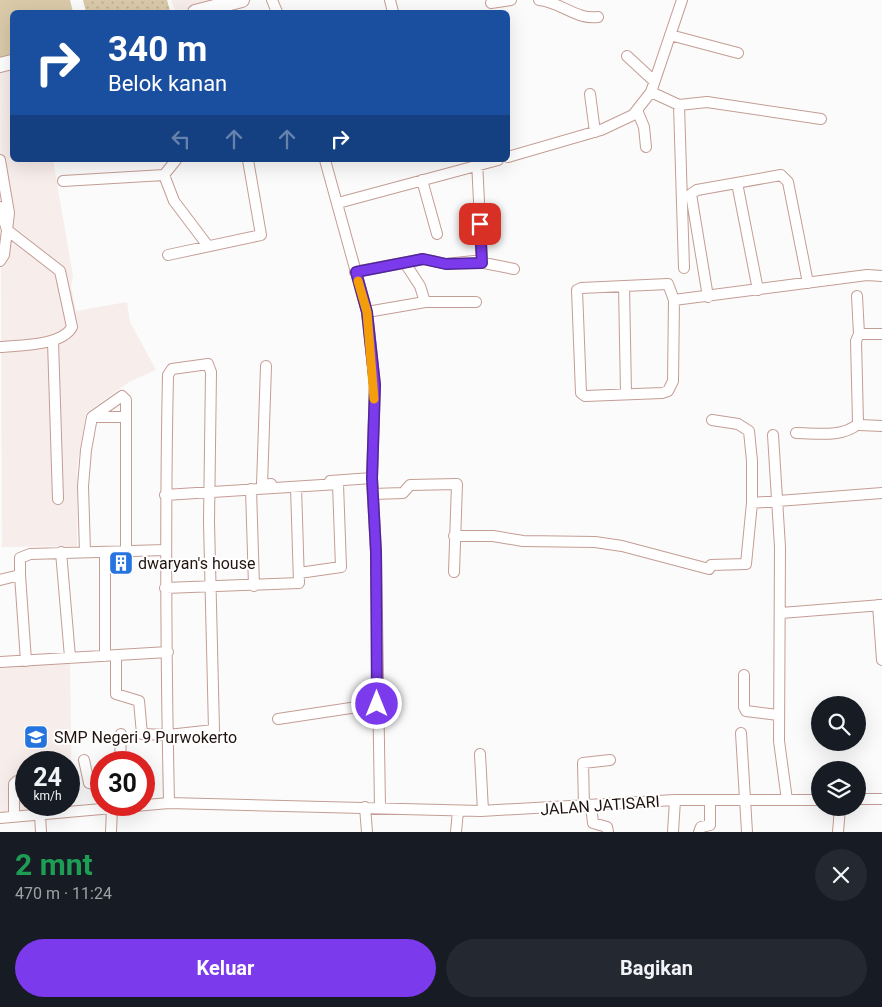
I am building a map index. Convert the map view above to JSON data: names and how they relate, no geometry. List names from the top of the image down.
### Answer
{
  "streets": {
    "street": ["JALAN JATISARI"]
  },
  "places": {
    "building": ["dwaryan's house"],
    "school or university": ["SMP Negeri 9 Purwokerto"]
  },
  "page": {
    "turn": ["340 m", "Belok kanan"],
    "speed": "24 km/h",
    "limit": "30",
    "heading": ["2 mnt", "470 m · 11:24"],
    "buttons": ["Keluar", "Bagikan"]
  }
}
